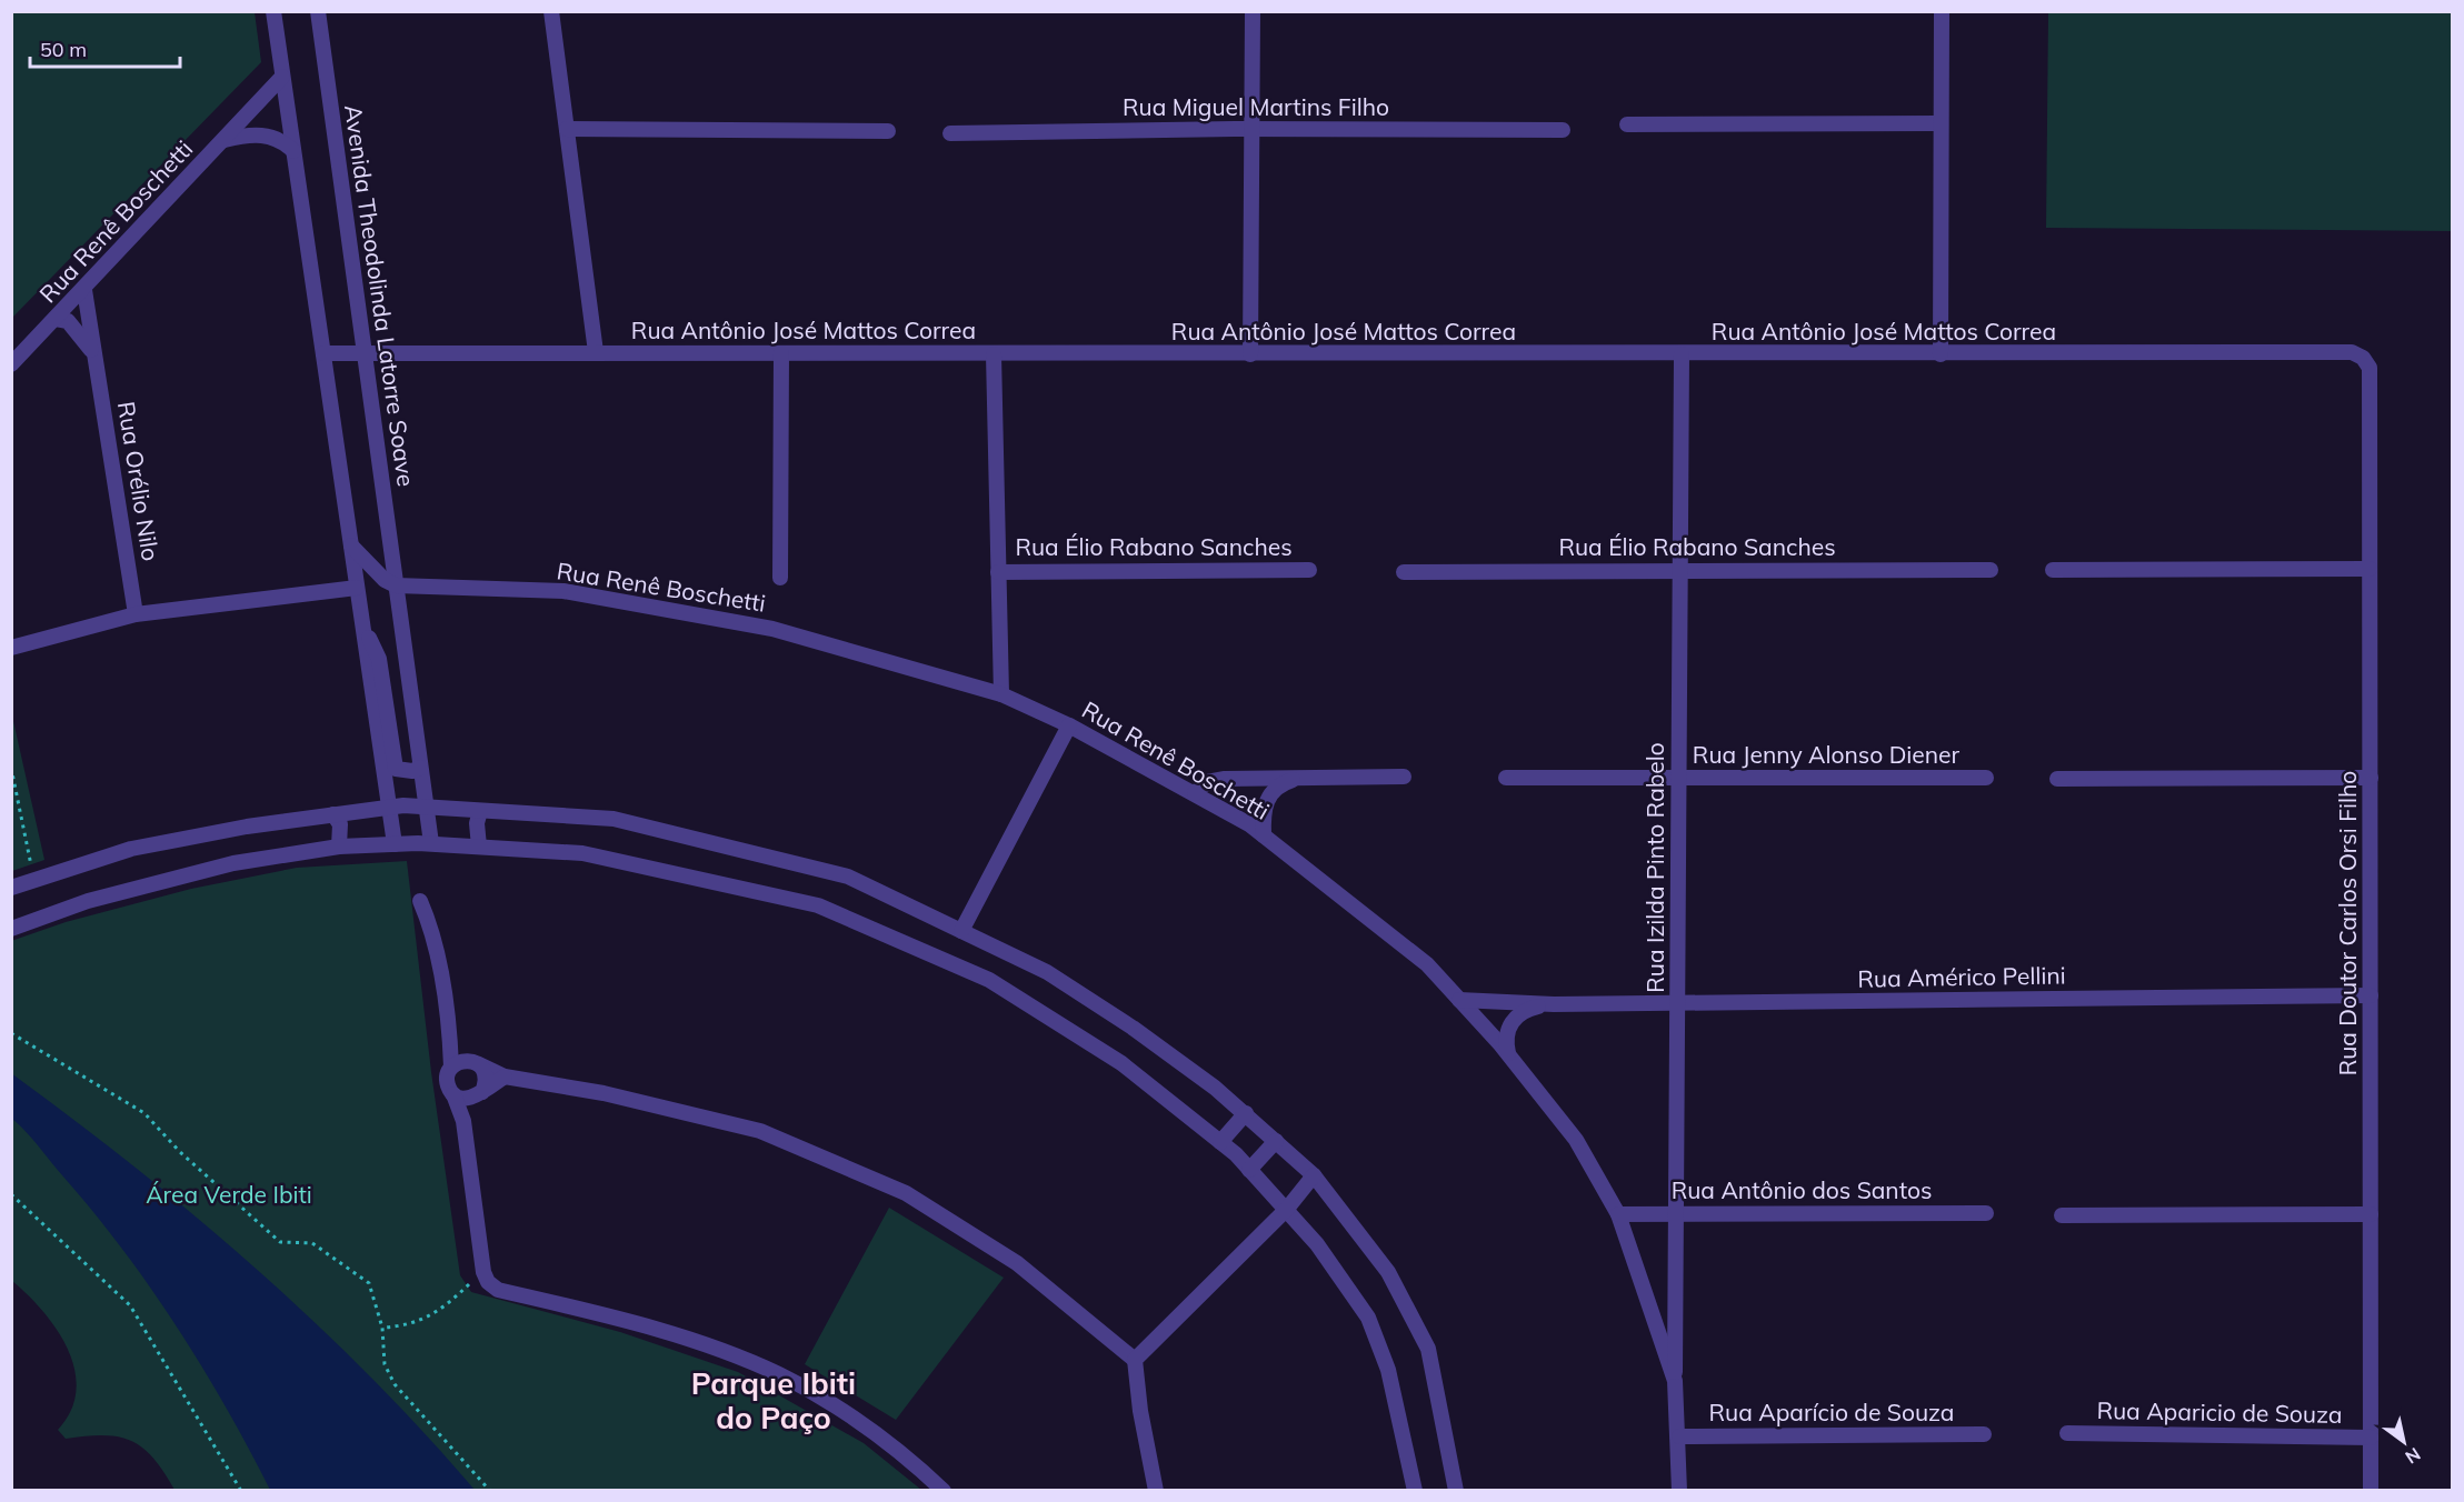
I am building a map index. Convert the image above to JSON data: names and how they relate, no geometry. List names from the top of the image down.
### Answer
{
  "streets": {
    "street": [
      "Rua Miguel Martins Filho",
      "Rua Renê Boschetti",
      "Avenida Theodolinda Latorre Soave",
      "Rua Antônio José Mattos Correa",
      "Rua Orélio Nilo",
      "Rua Élio Rabano Sanches",
      "Rua Jenny Alonso Diener",
      "Rua Izilda Pinto Rabelo",
      "Rua Doutor Carlos Orsi Filho",
      "Rua Américo Pellini",
      "Rua Antônio dos Santos",
      "Rua Aparício de Souza",
      "Rua Aparicio de Souza"
    ]
  },
  "crossings": [
    ["Rua Renê Boschetti", "Avenida Theodolinda Latorre Soave"],
    ["Rua Renê Boschetti", "Rua Orélio Nilo"],
    ["Rua Renê Boschetti", "Rua Izilda Pinto Rabelo"],
    ["Rua Renê Boschetti", "Rua Américo Pellini"],
    ["Rua Renê Boschetti", "Rua Antônio dos Santos"],
    ["Rua Renê Boschetti", "Rua Aparício de Souza"],
    ["Avenida Theodolinda Latorre Soave", "Rua Antônio José Mattos Correa"],
    ["Rua Antônio José Mattos Correa", "Rua Izilda Pinto Rabelo"],
    ["Rua Antônio José Mattos Correa", "Rua Doutor Carlos Orsi Filho"],
    ["Rua Élio Rabano Sanches", "Rua Izilda Pinto Rabelo"],
    ["Rua Jenny Alonso Diener", "Rua Izilda Pinto Rabelo"],
    ["Rua Izilda Pinto Rabelo", "Rua Américo Pellini"],
    ["Rua Izilda Pinto Rabelo", "Rua Antônio dos Santos"],
    ["Rua Doutor Carlos Orsi Filho", "Rua Américo Pellini"],
    ["Rua Doutor Carlos Orsi Filho", "Rua Aparicio de Souza"]
  ],
  "districts": ["Parque Ibiti do Paço"],
  "parks": ["Área Verde Ibiti"],
  "scale_bar": "50 m",
  "north": "bottom right"
}
